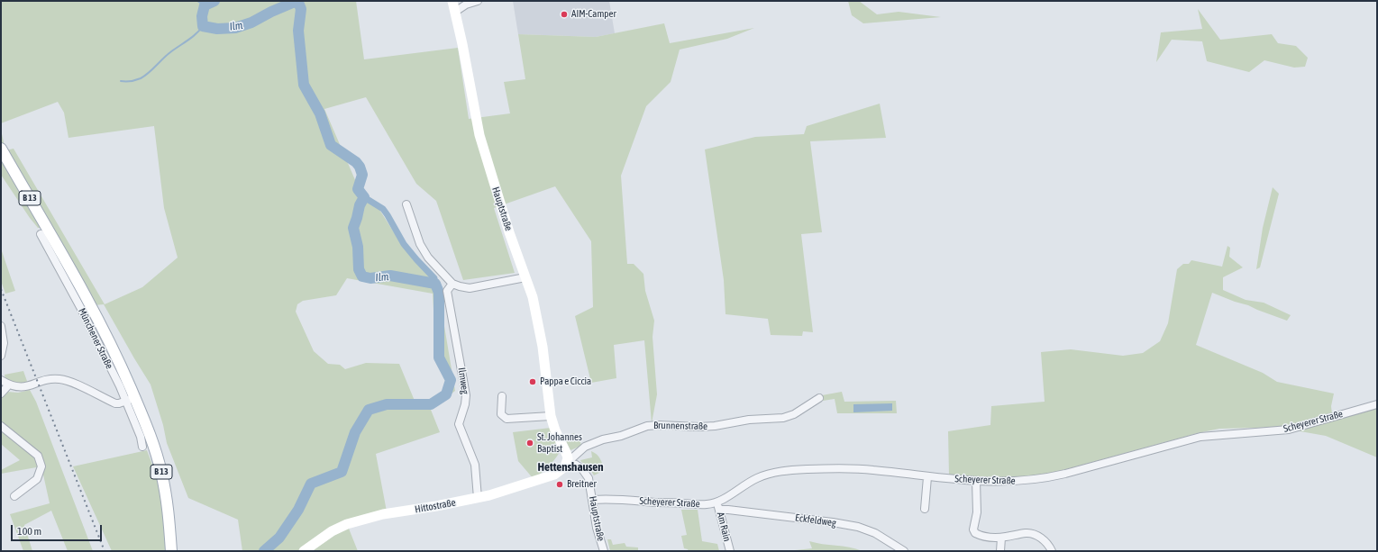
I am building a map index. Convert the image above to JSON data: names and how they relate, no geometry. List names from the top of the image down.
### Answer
{
  "streets": {
    "main road": ["B 13", "Münchener Straße"],
    "street": [
      "Hauptstraße",
      "Ilmweg",
      "Scheyerer Straße",
      "Brunnenstraße",
      "Hittostraße",
      "Eckfeldweg",
      "Am Rain"
    ]
  },
  "crossings": [
    ["B 13", "Münchener Straße"],
    ["Hauptstraße", "Scheyerer Straße"],
    ["Hauptstraße", "Brunnenstraße"],
    ["Hauptstraße", "Hittostraße"],
    ["Ilmweg", "Hittostraße"],
    ["Scheyerer Straße", "Am Rain"],
    ["Brunnenstraße", "Hittostraße"],
    ["Eckfeldweg", "Am Rain"]
  ],
  "districts": ["Hettenshausen"],
  "water": ["Ilm"],
  "places": [
    "AIM-Camper",
    "Pappa e Ciccia",
    "St. Johannes Baptist",
    "Breitner"
  ],
  "scale_bar": "100 m"
}
